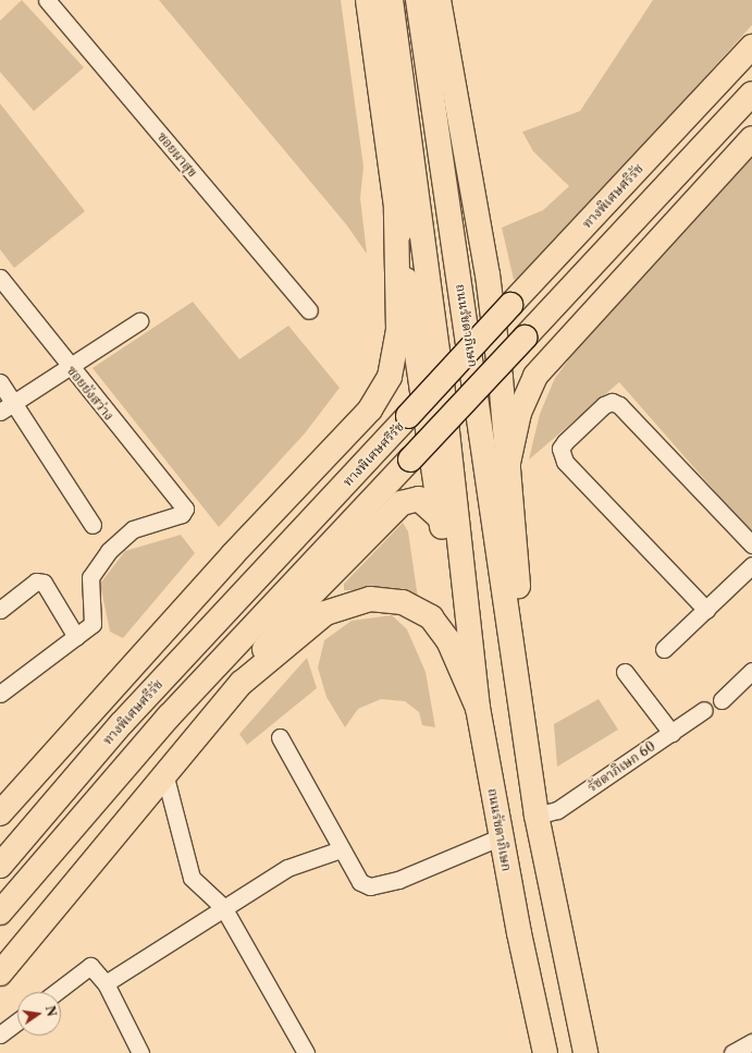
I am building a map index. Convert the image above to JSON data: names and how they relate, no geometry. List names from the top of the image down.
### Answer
{
  "streets": {
    "main road": ["ทางพิเศษศรีรัช", "ถนนรัชดาภิเษก"],
    "street": ["ซอยผาสุข", "ซอยยังสว่าง", "รัชดาภิเษก 60"]
  },
  "crossings": [
    ["ถนนรัชดาภิเษก", "รัชดาภิเษก 60"]
  ],
  "north": "right"
}
